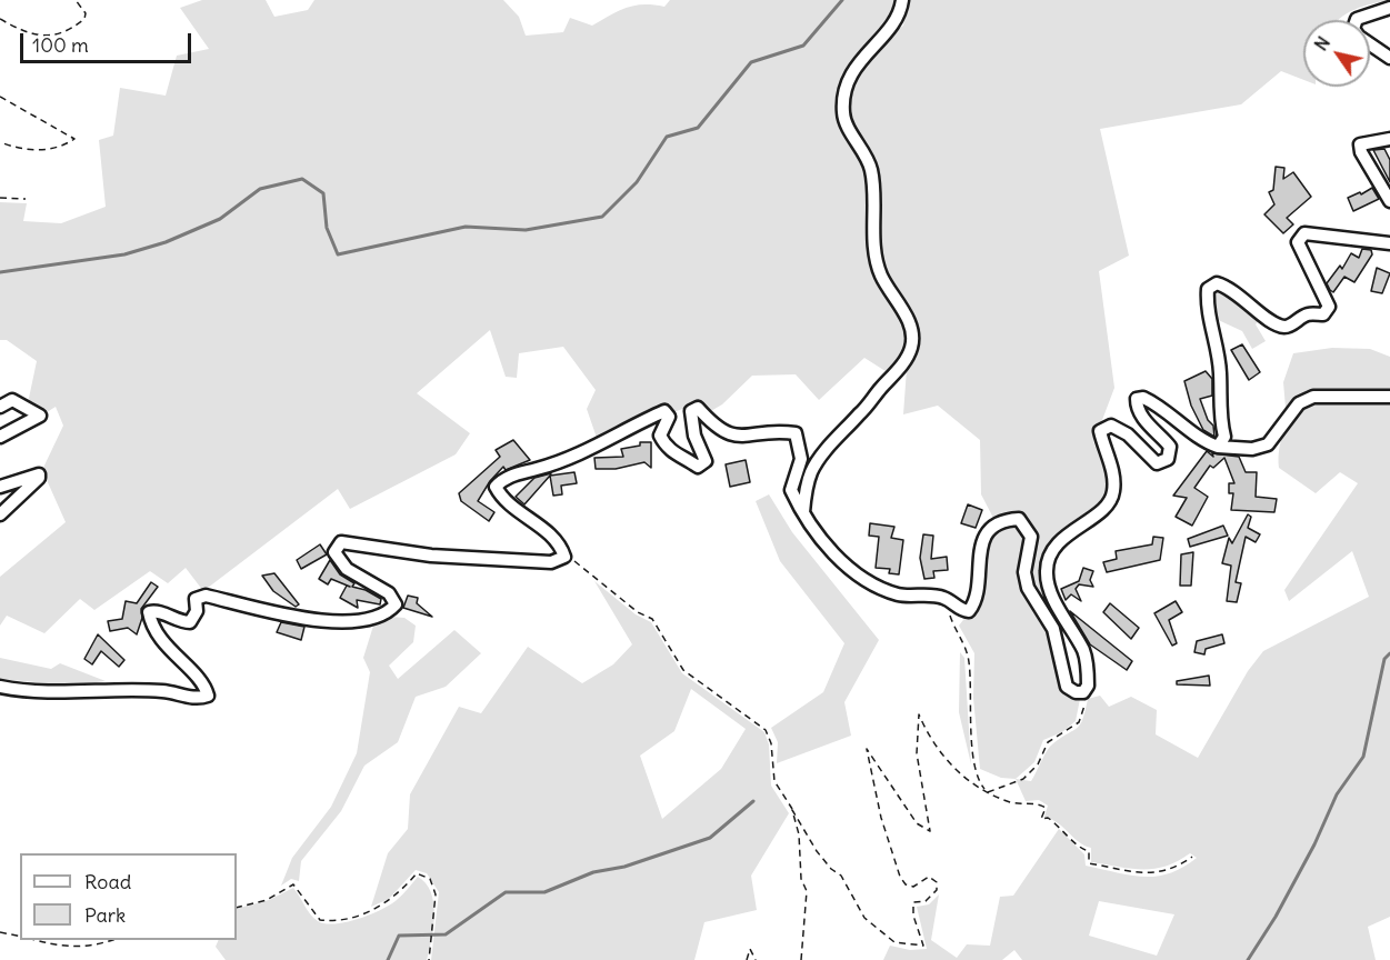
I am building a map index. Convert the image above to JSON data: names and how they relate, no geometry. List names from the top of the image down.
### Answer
{
  "legend": ["Road", "Park"],
  "scale_bar": "100 m",
  "north": "top left"
}
